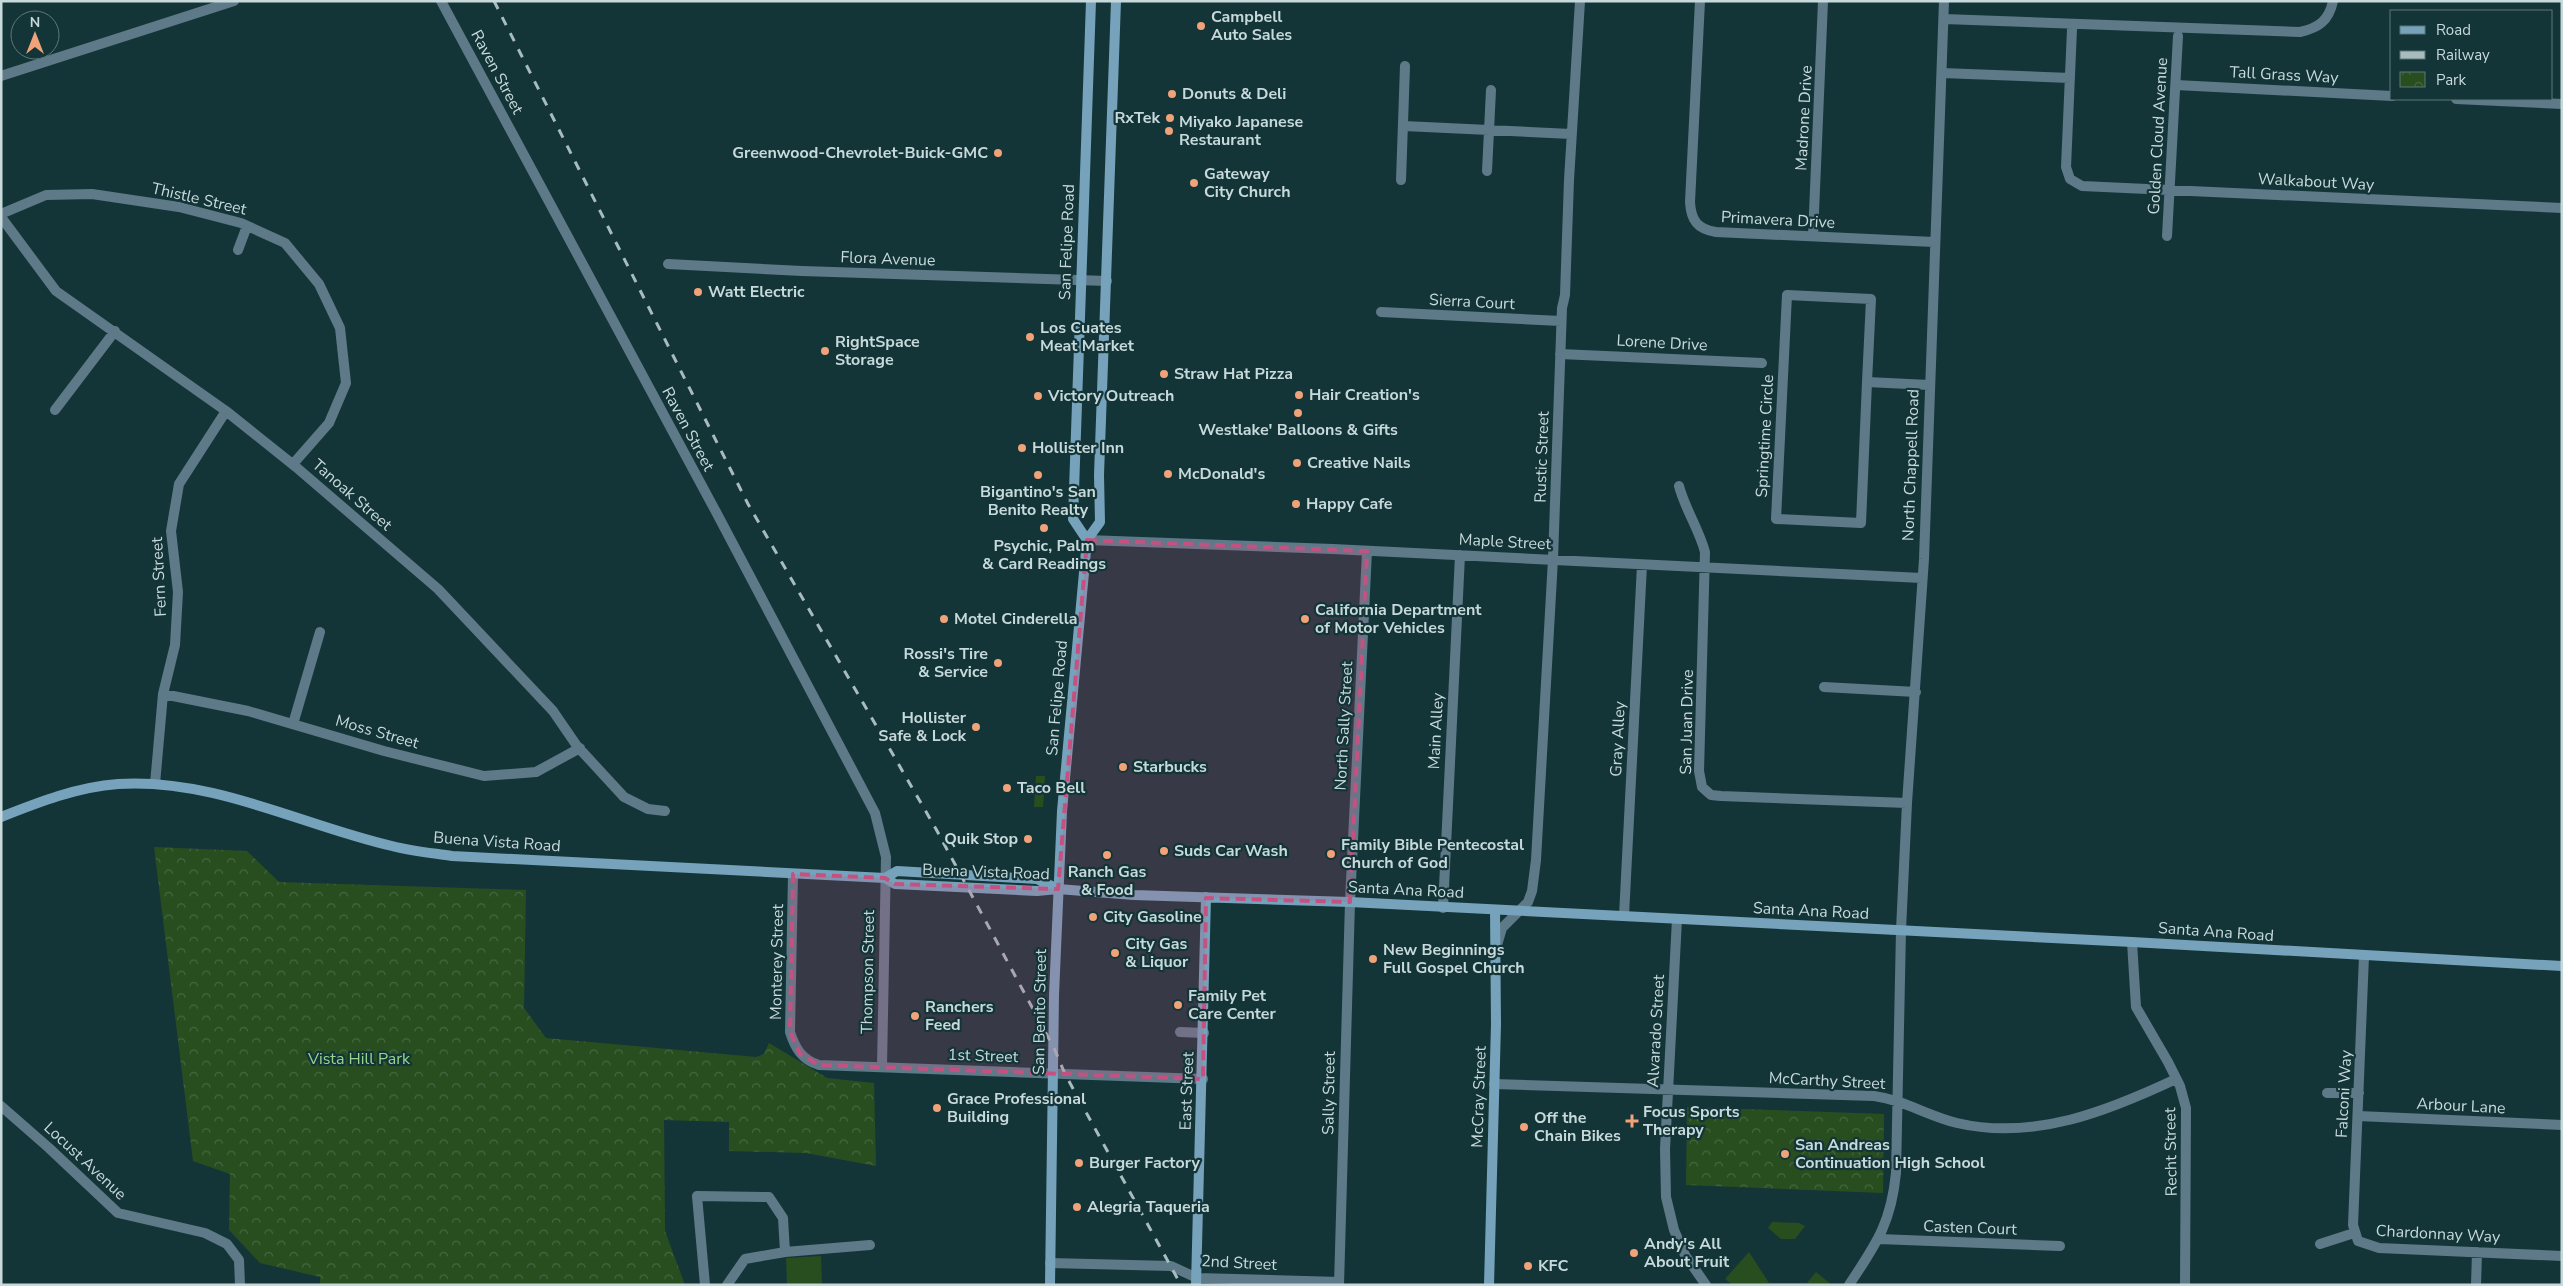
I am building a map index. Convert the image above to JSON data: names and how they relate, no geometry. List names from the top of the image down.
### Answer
{
  "streets": {
    "street": [
      "Raven Street",
      "Tall Grass Way",
      "Madrone Drive",
      "Golden Cloud Avenue",
      "Walkabout Way",
      "Thistle Street",
      "Primavera Drive",
      "San Felipe Road",
      "Flora Avenue",
      "Sierra Court",
      "Lorene Drive",
      "Springtime Circle",
      "Rustic Street",
      "North Chappell Road",
      "Tanoak Street",
      "Maple Street",
      "Fern Street",
      "San Juan Drive",
      "North Sally Street",
      "Main Alley",
      "Moss Street",
      "Gray Alley",
      "Buena Vista Road",
      "Santa Ana Road",
      "Monterey Street",
      "Thompson Street",
      "San Benito Street",
      "Alvarado Street",
      "1st Street",
      "McCarthy Street",
      "East Street",
      "Sally Street",
      "Falconi Way",
      "McCray Street",
      "Arbour Lane",
      "Recht Street",
      "Locust Avenue",
      "Casten Court",
      "Chardonnay Way",
      "2nd Street"
    ]
  },
  "crossings": [
    ["Raven Street", "Buena Vista Road"],
    ["Raven Street", "Thompson Street"],
    ["Tall Grass Way", "Golden Cloud Avenue"],
    ["Madrone Drive", "Primavera Drive"],
    ["Golden Cloud Avenue", "Walkabout Way"],
    ["Thistle Street", "Tanoak Street"],
    ["Primavera Drive", "North Chappell Road"],
    ["San Felipe Road", "Flora Avenue"],
    ["San Felipe Road", "Maple Street"],
    ["San Felipe Road", "Buena Vista Road"],
    ["San Felipe Road", "Santa Ana Road"],
    ["San Felipe Road", "San Benito Street"],
    ["Sierra Court", "Rustic Street"],
    ["Lorene Drive", "Rustic Street"],
    ["Rustic Street", "Maple Street"],
    ["Rustic Street", "Santa Ana Road"],
    ["North Chappell Road", "Maple Street"],
    ["North Chappell Road", "San Juan Drive"],
    ["North Chappell Road", "Santa Ana Road"],
    ["North Chappell Road", "McCarthy Street"],
    ["North Chappell Road", "Casten Court"],
    ["Tanoak Street", "Fern Street"],
    ["Tanoak Street", "Moss Street"],
    ["Maple Street", "San Juan Drive"],
    ["Maple Street", "North Sally Street"],
    ["Maple Street", "Main Alley"],
    ["Maple Street", "Gray Alley"],
    ["Fern Street", "Moss Street"],
    ["Fern Street", "Buena Vista Road"],
    ["North Sally Street", "Santa Ana Road"],
    ["North Sally Street", "Sally Street"],
    ["Main Alley", "Santa Ana Road"],
    ["Gray Alley", "Santa Ana Road"],
    ["Buena Vista Road", "Santa Ana Road"],
    ["Buena Vista Road", "Monterey Street"],
    ["Buena Vista Road", "Thompson Street"],
    ["Buena Vista Road", "San Benito Street"],
    ["Santa Ana Road", "San Benito Street"],
    ["Santa Ana Road", "Alvarado Street"],
    ["Santa Ana Road", "East Street"],
    ["Santa Ana Road", "Sally Street"],
    ["Santa Ana Road", "Falconi Way"],
    ["Santa Ana Road", "McCray Street"],
    ["Santa Ana Road", "Recht Street"],
    ["Monterey Street", "1st Street"],
    ["Thompson Street", "1st Street"],
    ["San Benito Street", "1st Street"],
    ["San Benito Street", "2nd Street"],
    ["Alvarado Street", "McCarthy Street"],
    ["1st Street", "East Street"],
    ["McCarthy Street", "McCray Street"],
    ["McCarthy Street", "Recht Street"],
    ["East Street", "2nd Street"],
    ["Sally Street", "2nd Street"],
    ["Falconi Way", "Arbour Lane"],
    ["Falconi Way", "Chardonnay Way"]
  ],
  "parks": ["Vista Hill Park"],
  "places": {
    "other": [
      "Campbell Auto Sales",
      "Donuts & Deli",
      "RxTek",
      "Miyako Japanese Restaurant",
      "Greenwood-Chevrolet-Buick-GMC",
      "Gateway City Church",
      "Watt Electric",
      "Los Cuates Meat Market",
      "RightSpace Storage",
      "Straw Hat Pizza",
      "Hair Creation's",
      "Victory Outreach",
      "Westlake' Balloons & Gifts",
      "Hollister Inn",
      "Creative Nails",
      "McDonald's",
      "Bigantino's San Benito Realty",
      "Happy Cafe",
      "Psychic, Palm & Card Readings",
      "Motel Cinderella",
      "California Department of Motor Vehicles",
      "Rossi's Tire & Service",
      "Hollister Safe & Lock",
      "Starbucks",
      "Taco Bell",
      "Quik Stop",
      "Suds Car Wash",
      "Family Bible Pentecostal Church of God",
      "Ranch Gas & Food",
      "City Gasoline",
      "City Gas & Liquor",
      "New Beginnings Full Gospel Church",
      "Family Pet Care Center",
      "Ranchers Feed",
      "Grace Professional Building",
      "Off the Chain Bikes",
      "San Andreas Continuation High School",
      "Burger Factory",
      "Alegria Taqueria",
      "Andy's All About Fruit",
      "KFC"
    ],
    "health": ["Focus Sports Therapy"]
  },
  "legend": ["Road", "Railway", "Park"],
  "north": "top"
}
